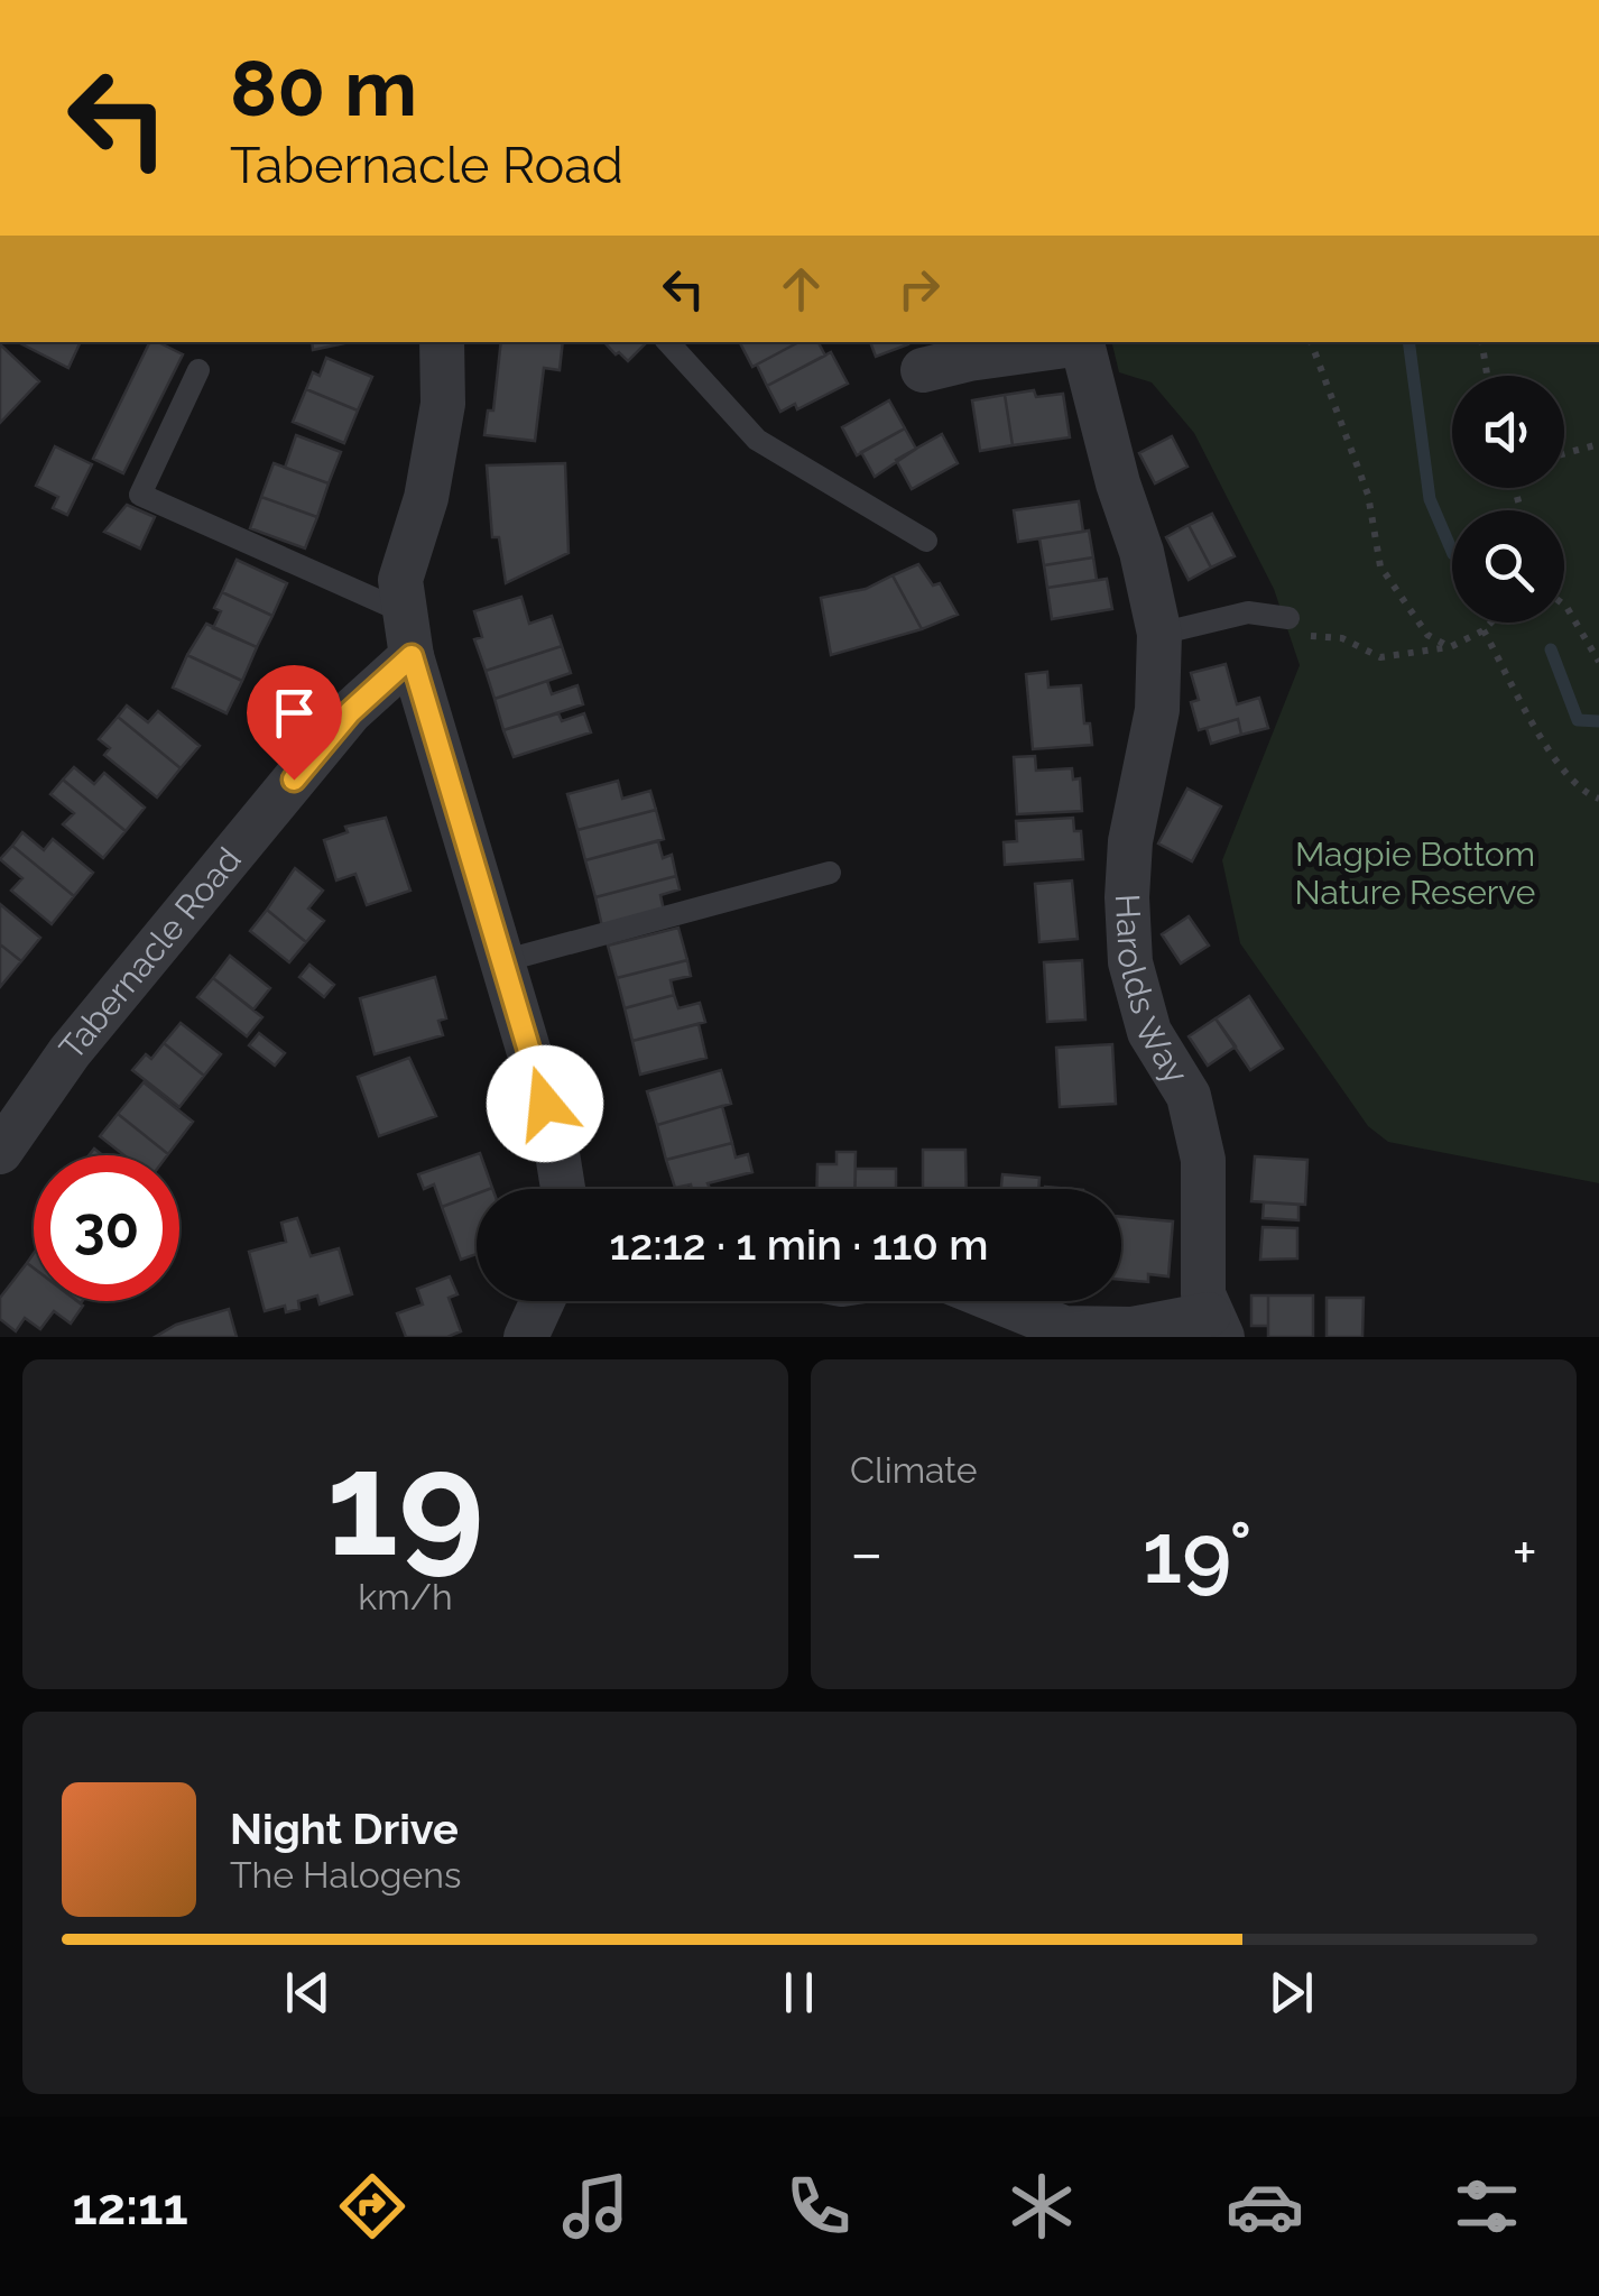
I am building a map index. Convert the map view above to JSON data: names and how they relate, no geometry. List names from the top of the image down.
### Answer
{
  "streets": {
    "street": ["Tabernacle Road", "Harolds Way"]
  },
  "parks": ["Magpie Bottom Nature Reserve"],
  "page": {
    "turn": ["80 m", "Tabernacle Road"],
    "limit": "30",
    "trip": "12:12 · 1 min · 110 m",
    "tile": [
      ["19", "km/h"],
      "Climate"
    ],
    "heat": ["−", "19°", "+"],
    "song": ["Night Drive", "The Halogens"],
    "tabs": "12:11"
  }
}
